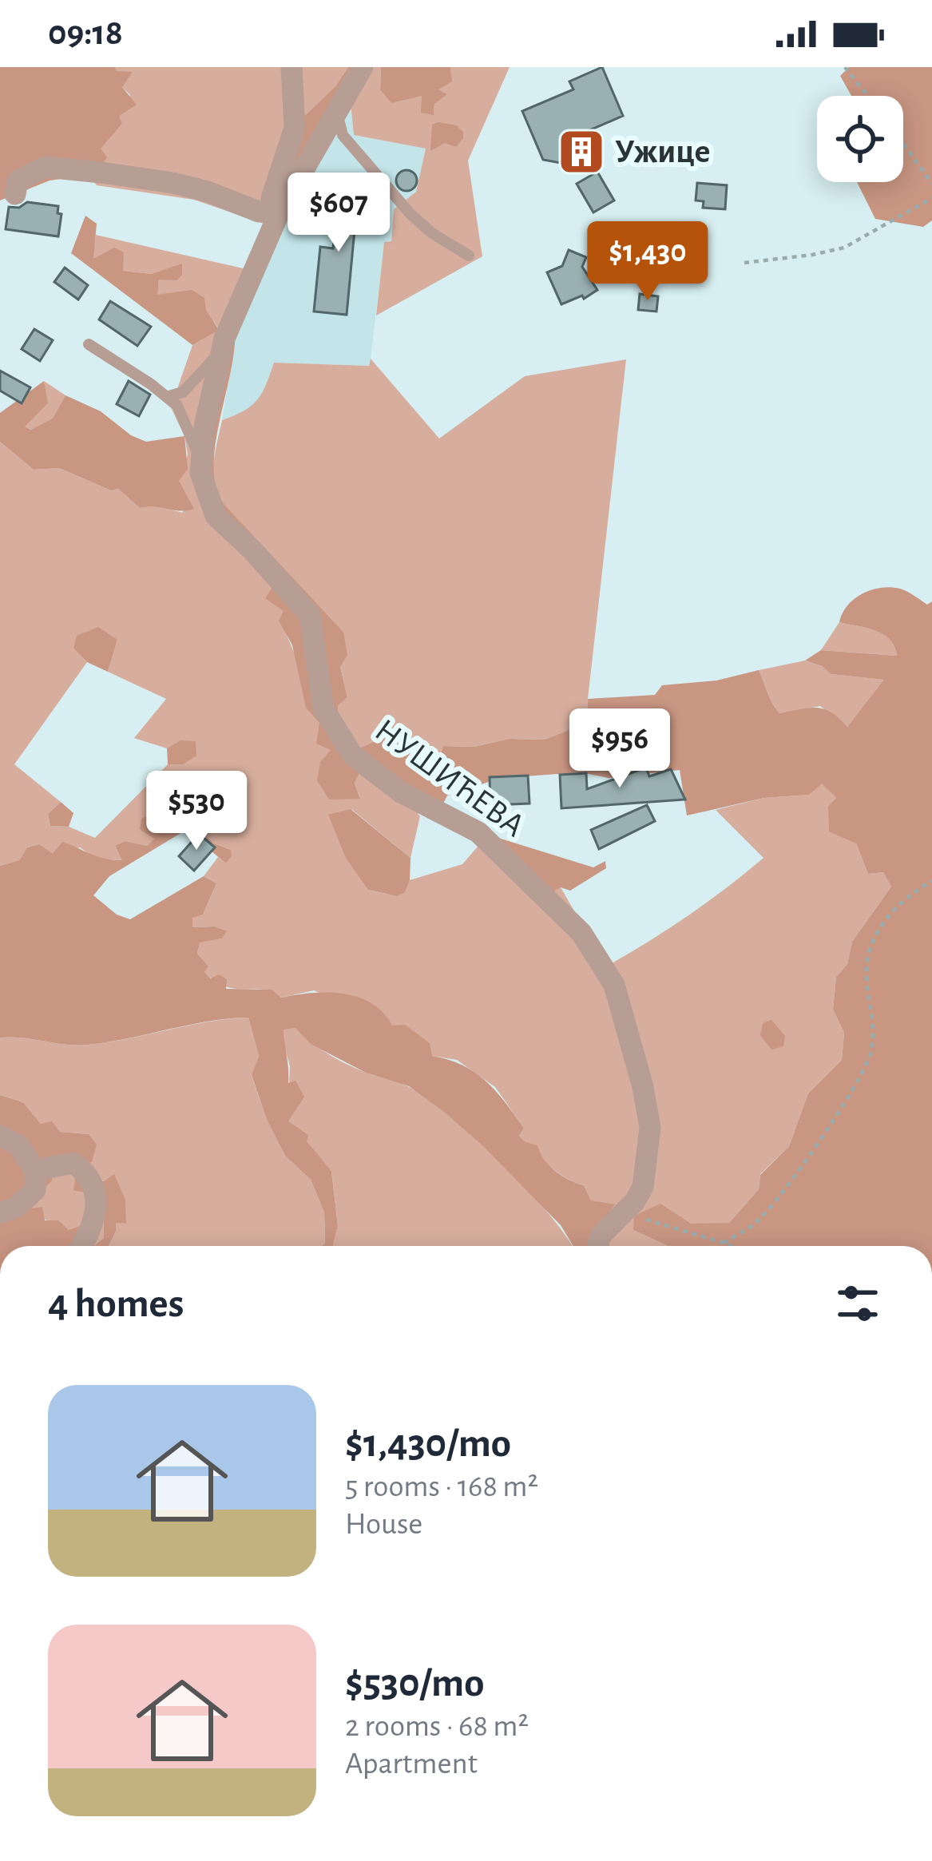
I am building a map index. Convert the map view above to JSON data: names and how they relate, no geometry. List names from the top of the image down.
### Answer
{
  "streets": {
    "street": ["НУШИЋЕВА"]
  },
  "places": {
    "building": ["Ужице"]
  },
  "page": {
    "status": "09:18",
    "price": [
      "$607",
      "$1,430",
      "$956",
      "$530"
    ],
    "heading": "4 homes",
    "list": [
      {
        "name": "$1,430/mo",
        "note": "5 rooms · 168 m² · House"
      },
      {
        "name": "$530/mo",
        "note": "2 rooms · 68 m² · Apartment"
      }
    ]
  }
}
